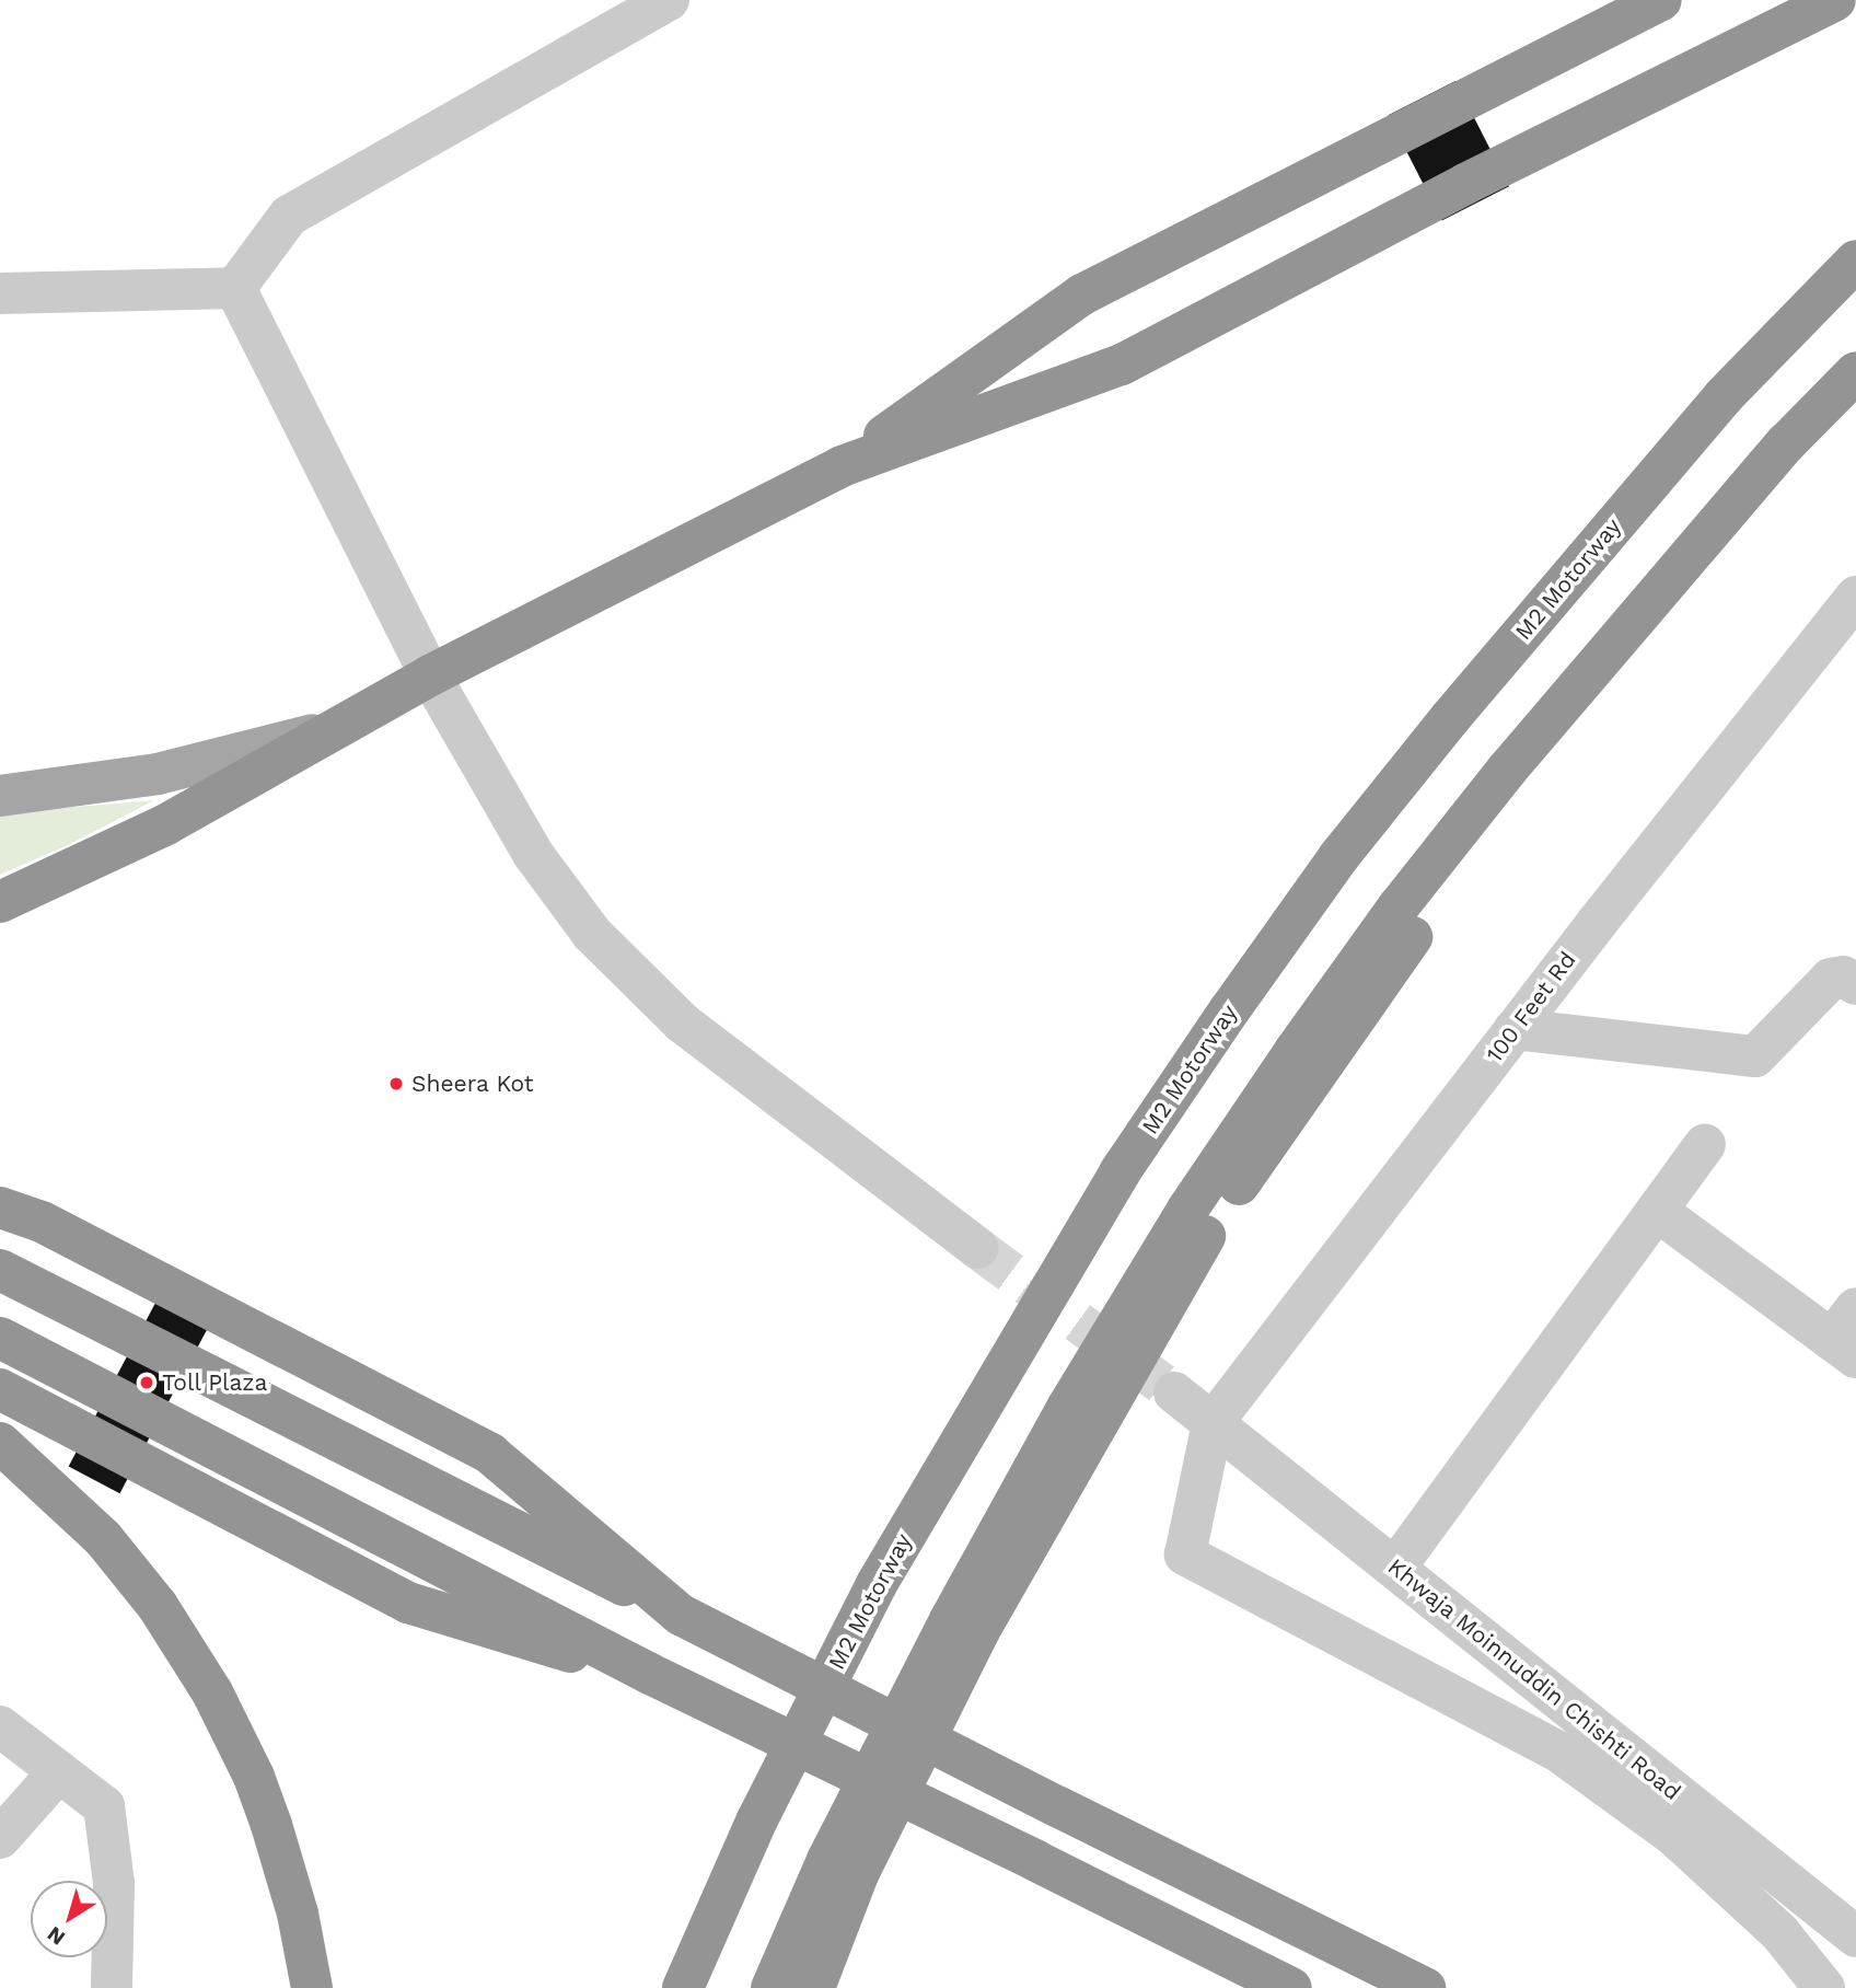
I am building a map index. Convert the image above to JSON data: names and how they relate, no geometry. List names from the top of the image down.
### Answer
{
  "streets": {
    "highway": ["M2 Motorway"],
    "street": ["100 Feet Rd", "Khwaja Moinnuddin Chishti Road"]
  },
  "crossings": [
    ["100 Feet Rd", "Khwaja Moinnuddin Chishti Road"]
  ],
  "places": ["Sheera Kot", "Toll Plaza"],
  "north": "bottom left"
}
